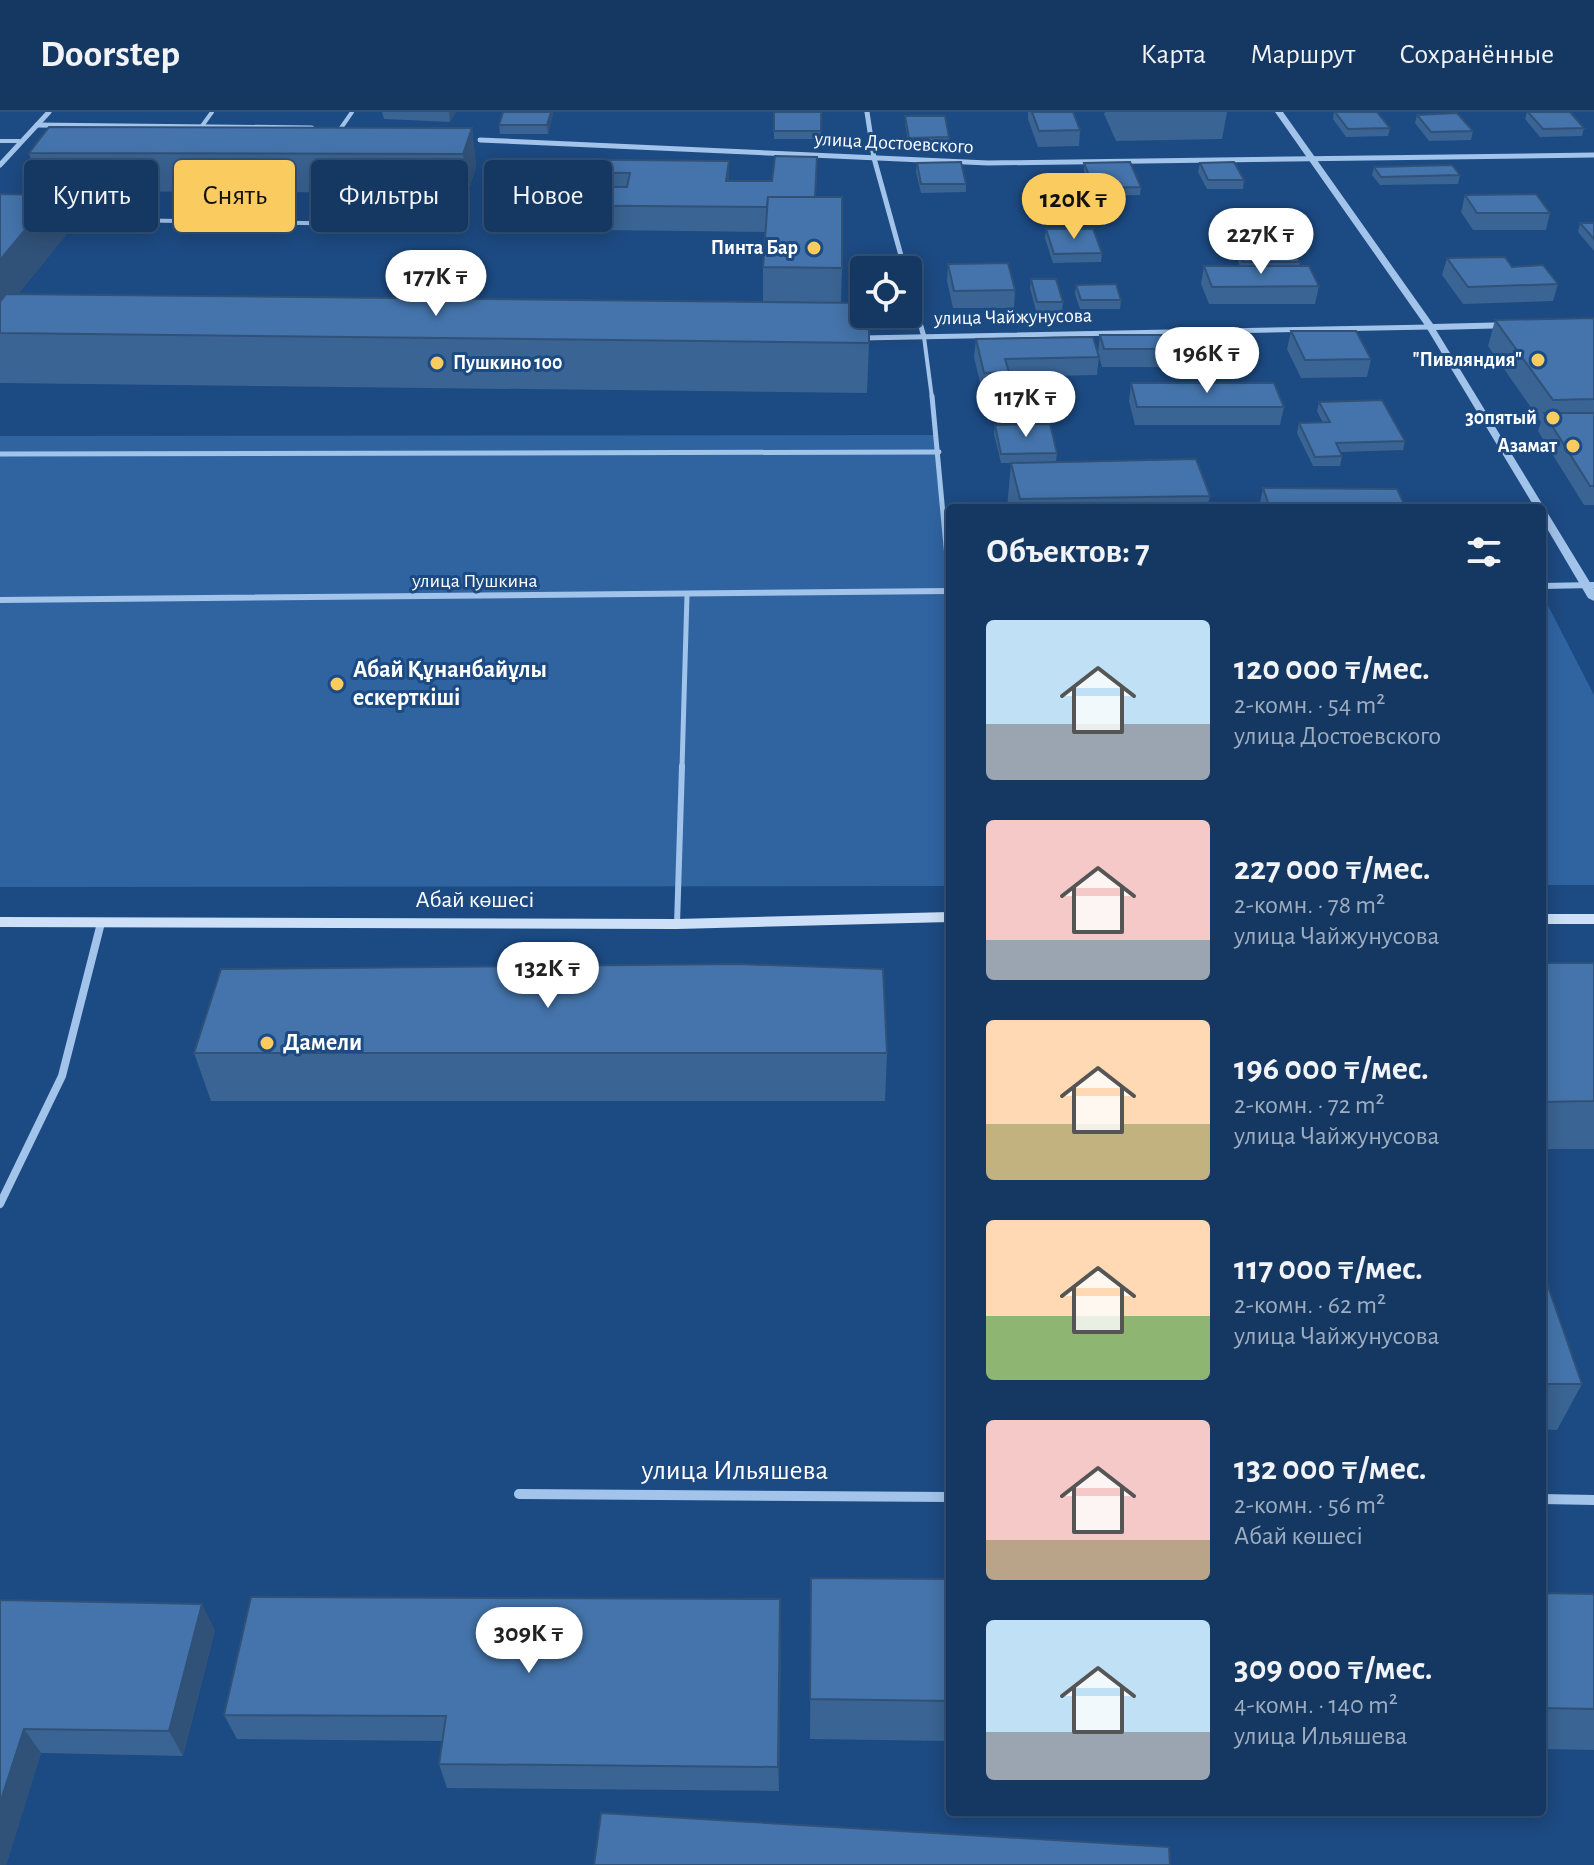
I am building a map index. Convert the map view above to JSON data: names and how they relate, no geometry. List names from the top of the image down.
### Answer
{
  "streets": {
    "main road": ["Абай көшесі"],
    "street": [
      "улица Достоевского",
      "улица Чайжунусова",
      "улица Пушкина",
      "улица Ильяшева"
    ]
  },
  "places": [
    "Пинта Бар",
    "\"Пивляндия\"",
    "Пушкино 100",
    "30пятый",
    "Азамат",
    "Абай Құнанбайұлы ескерткіші",
    "Дамели"
  ],
  "page": {
    "header": "Doorstep",
    "nav": ["Карта", "Маршрут", "Сохранённые"],
    "chip": [
      "Купить",
      "Снять",
      "Фильтры",
      "Новое"
    ],
    "price": [
      "120K ₸",
      "227K ₸",
      "177K ₸",
      "196K ₸",
      "117K ₸",
      "132K ₸",
      "309K ₸"
    ],
    "heading": "Объектов: 7",
    "list": [
      {
        "name": "120 000 ₸/мес.",
        "note": "2-комн. · 54 m² · улица Достоевского"
      },
      {
        "name": "227 000 ₸/мес.",
        "note": "2-комн. · 78 m² · улица Чайжунусова"
      },
      {
        "name": "196 000 ₸/мес.",
        "note": "2-комн. · 72 m² · улица Чайжунусова"
      },
      {
        "name": "117 000 ₸/мес.",
        "note": "2-комн. · 62 m² · улица Чайжунусова"
      },
      {
        "name": "132 000 ₸/мес.",
        "note": "2-комн. · 56 m² · Абай көшесі"
      },
      {
        "name": "309 000 ₸/мес.",
        "note": "4-комн. · 140 m² · улица Ильяшева"
      }
    ]
  }
}
